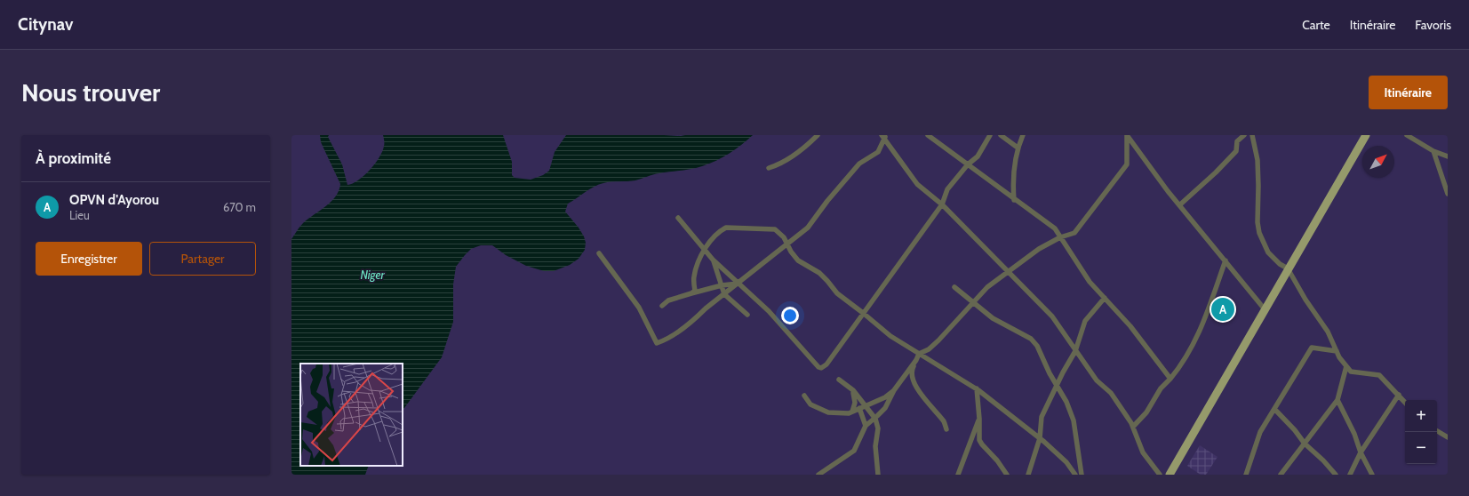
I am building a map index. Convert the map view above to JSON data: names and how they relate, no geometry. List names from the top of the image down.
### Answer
{
  "water": ["Niger"],
  "north": "top right",
  "page": {
    "header": "Citynav",
    "nav": ["Carte", "Itinéraire", "Favoris"],
    "buttons": [
      "Itinéraire",
      ["Enregistrer", "Partager"]
    ],
    "title": "Nous trouver",
    "heading": "À proximité",
    "list": [
      {
        "mark": "A",
        "name": "OPVN d'Ayorou",
        "note": "Lieu",
        "value": "670 m"
      }
    ],
    "pins": "A",
    "map_buttons": ["+", "−"]
  }
}
